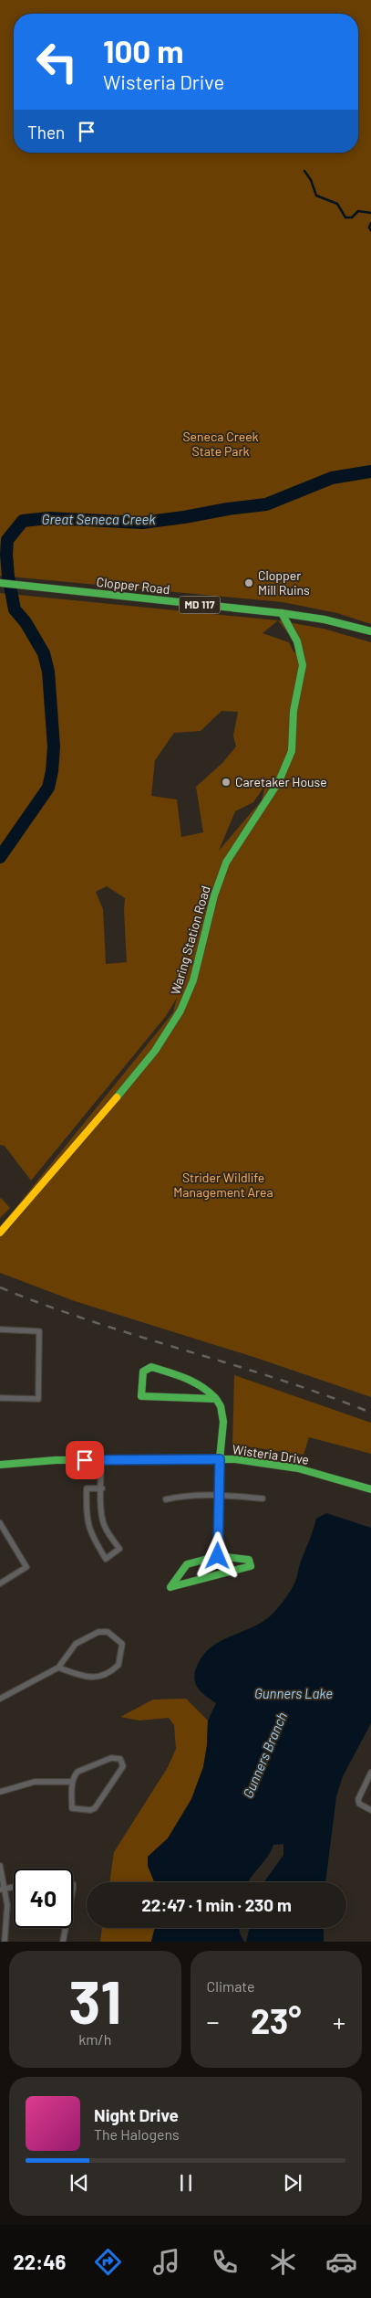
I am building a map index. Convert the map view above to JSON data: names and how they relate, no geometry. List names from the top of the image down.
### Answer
{
  "streets": {
    "street": [
      "Clopper Road",
      "MD 117",
      "Waring Station Road",
      "Wisteria Drive"
    ]
  },
  "crossings": [
    ["Clopper Road", "Waring Station Road"]
  ],
  "water": ["Great Seneca Creek", "Gunners Lake", "Gunners Branch"],
  "parks": ["Seneca Creek State Park", "Strider Wildlife Management Area"],
  "places": ["Clopper Mill Ruins", "Caretaker House"],
  "page": {
    "turn": ["100 m", "Wisteria Drive"],
    "then": "Then",
    "limit": "40",
    "trip": "22:47 · 1 min · 230 m",
    "tile": [
      ["31", "km/h"],
      "Climate"
    ],
    "heat": ["−", "23°", "+"],
    "song": ["Night Drive", "The Halogens"],
    "tabs": "22:46"
  }
}
